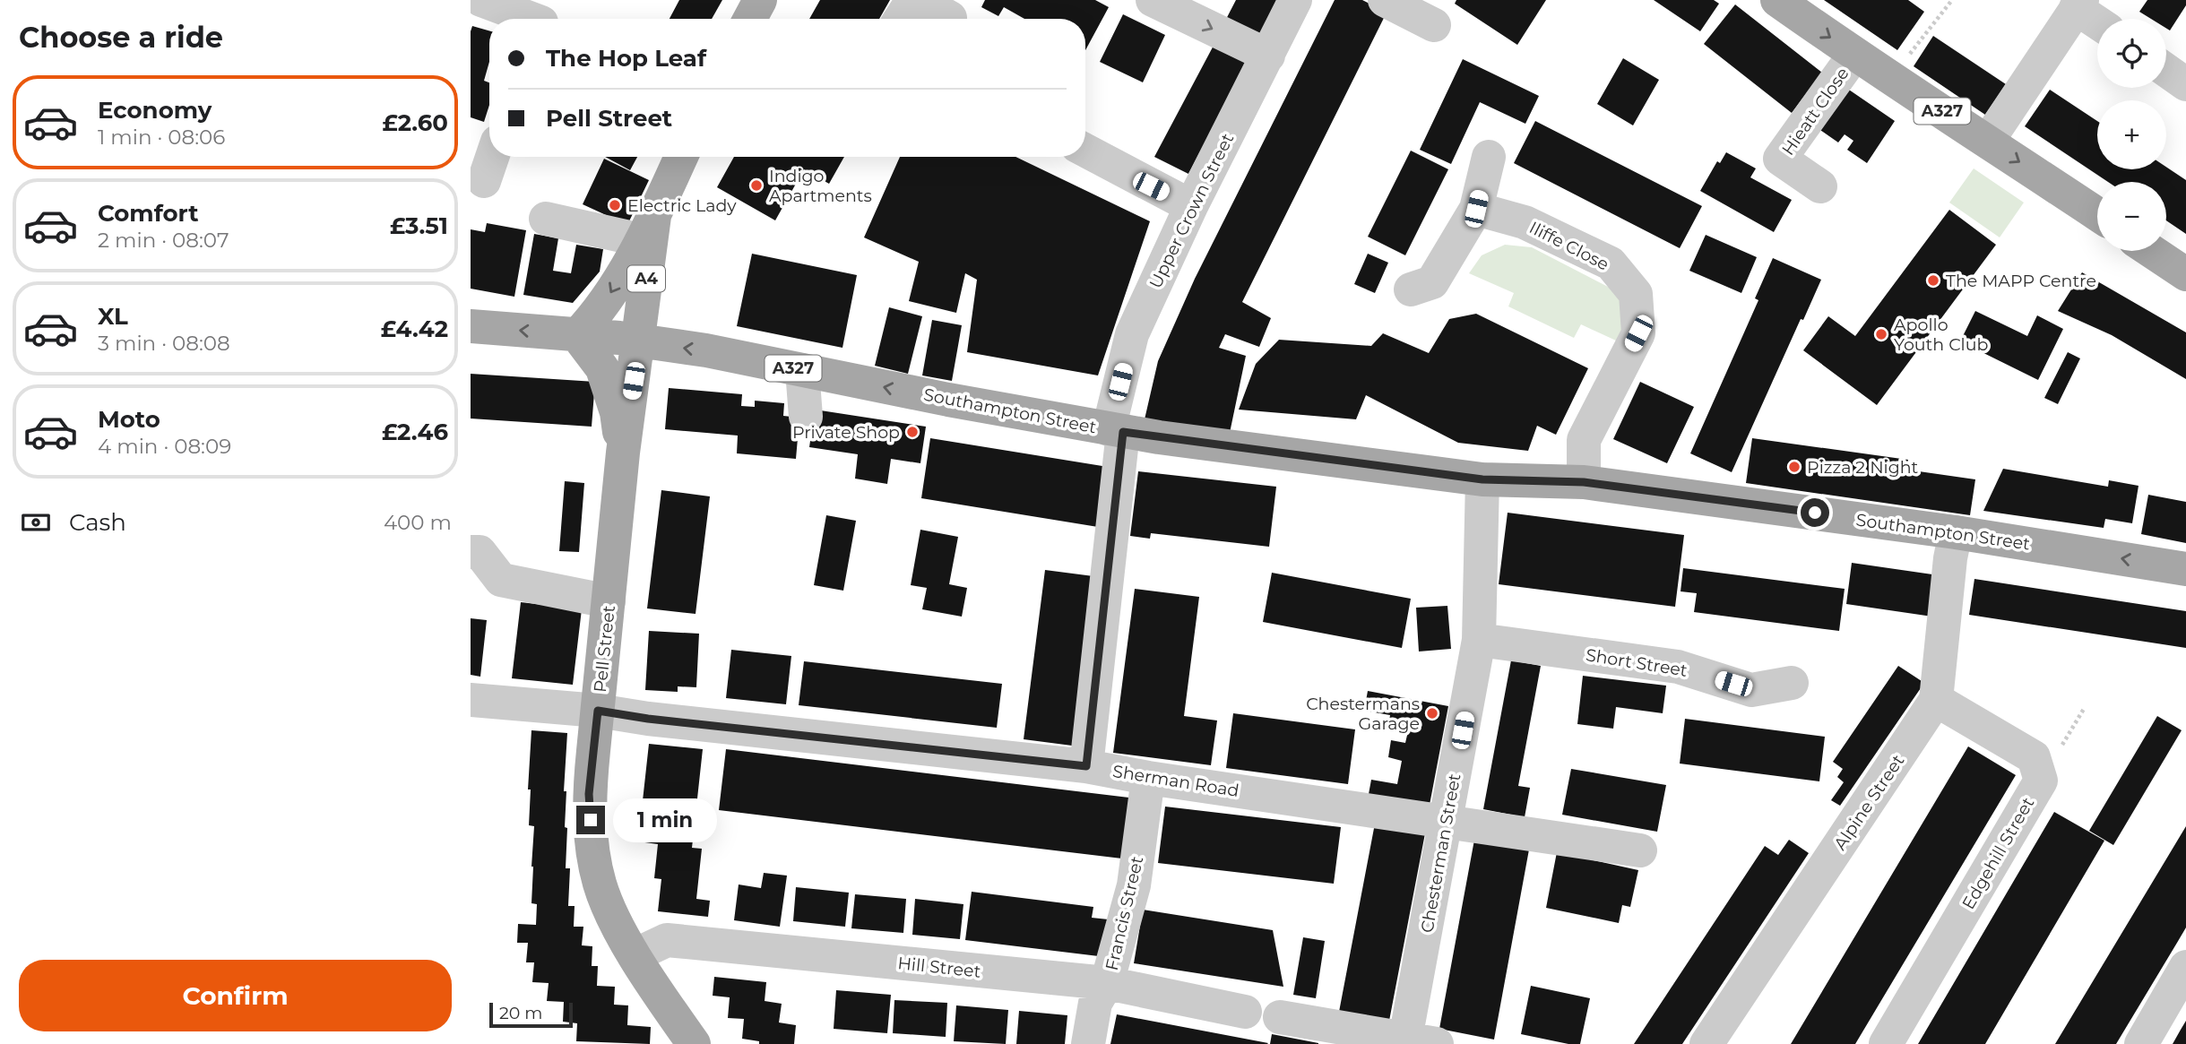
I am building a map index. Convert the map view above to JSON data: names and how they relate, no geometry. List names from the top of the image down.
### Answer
{
  "streets": {
    "main road": [
      "A327",
      "A4",
      "Southampton Street",
      "Pell Street"
    ],
    "street": [
      "Hieatt Close",
      "Upper Crown Street",
      "Iliffe Close",
      "Short Street",
      "Sherman Road",
      "Alpine Street",
      "Chesterman Street",
      "Edgehill Street",
      "Francis Street",
      "Hill Street"
    ]
  },
  "crossings": [
    ["Hieatt Close", "A327"],
    ["Upper Crown Street", "Southampton Street"],
    ["Upper Crown Street", "Sherman Road"],
    ["Iliffe Close", "Southampton Street"],
    ["A4", "Southampton Street"],
    ["A4", "Pell Street"],
    ["Southampton Street", "Pell Street"],
    ["Southampton Street", "Alpine Street"],
    ["Southampton Street", "Chesterman Street"],
    ["Pell Street", "Sherman Road"],
    ["Pell Street", "Hill Street"],
    ["Short Street", "Chesterman Street"],
    ["Sherman Road", "Chesterman Street"],
    ["Sherman Road", "Francis Street"],
    ["Alpine Street", "Edgehill Street"],
    ["Francis Street", "Hill Street"]
  ],
  "one_way": ["Southampton Street"],
  "places": [
    "Indigo Apartments",
    "Electric Lady",
    "The MAPP Centre",
    "Apollo Youth Club",
    "Private Shop",
    "Pizza 2 Night",
    "Chestermans Garage"
  ],
  "scale_bar": "20 m",
  "page": {
    "heading": "Choose a ride",
    "map_buttons": ["+", "−"],
    "banner": ["The Hop Leaf", "Pell Street"],
    "list": [
      {
        "name": "Economy",
        "note": "1 min · 08:06",
        "value": "£2.60"
      },
      {
        "name": "Comfort",
        "note": "2 min · 08:07",
        "value": "£3.51"
      },
      {
        "name": "XL",
        "note": "3 min · 08:08",
        "value": "£4.42"
      },
      {
        "name": "Moto",
        "note": "4 min · 08:09",
        "value": "£2.46"
      }
    ],
    "pay": ["Cash", "400 m"],
    "bubble": "1 min",
    "buttons": "Confirm",
    "scale": "20 m"
  }
}
